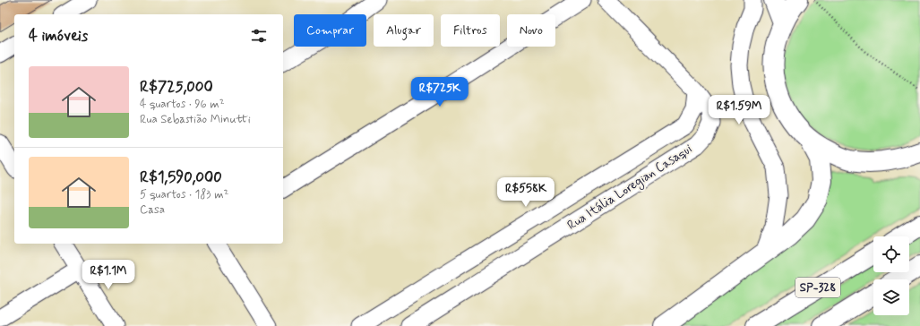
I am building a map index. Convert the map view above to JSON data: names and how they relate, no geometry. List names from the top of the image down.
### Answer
{
  "streets": {
    "main road": ["SP-328"],
    "street": ["Rua Itália Loregian Casaqui"]
  },
  "page": {
    "chip": [
      "Comprar",
      "Alugar",
      "Filtros",
      "Novo"
    ],
    "heading": "4 imóveis",
    "list": [
      {
        "name": "R$725,000",
        "note": "4 quartos · 96 m² · Rua Sebastião Minutti"
      },
      {
        "name": "R$1,590,000",
        "note": "5 quartos · 183 m² · Casa"
      }
    ],
    "price": [
      "R$725K",
      "R$1.59M",
      "R$558K",
      "R$1.1M"
    ]
  }
}
